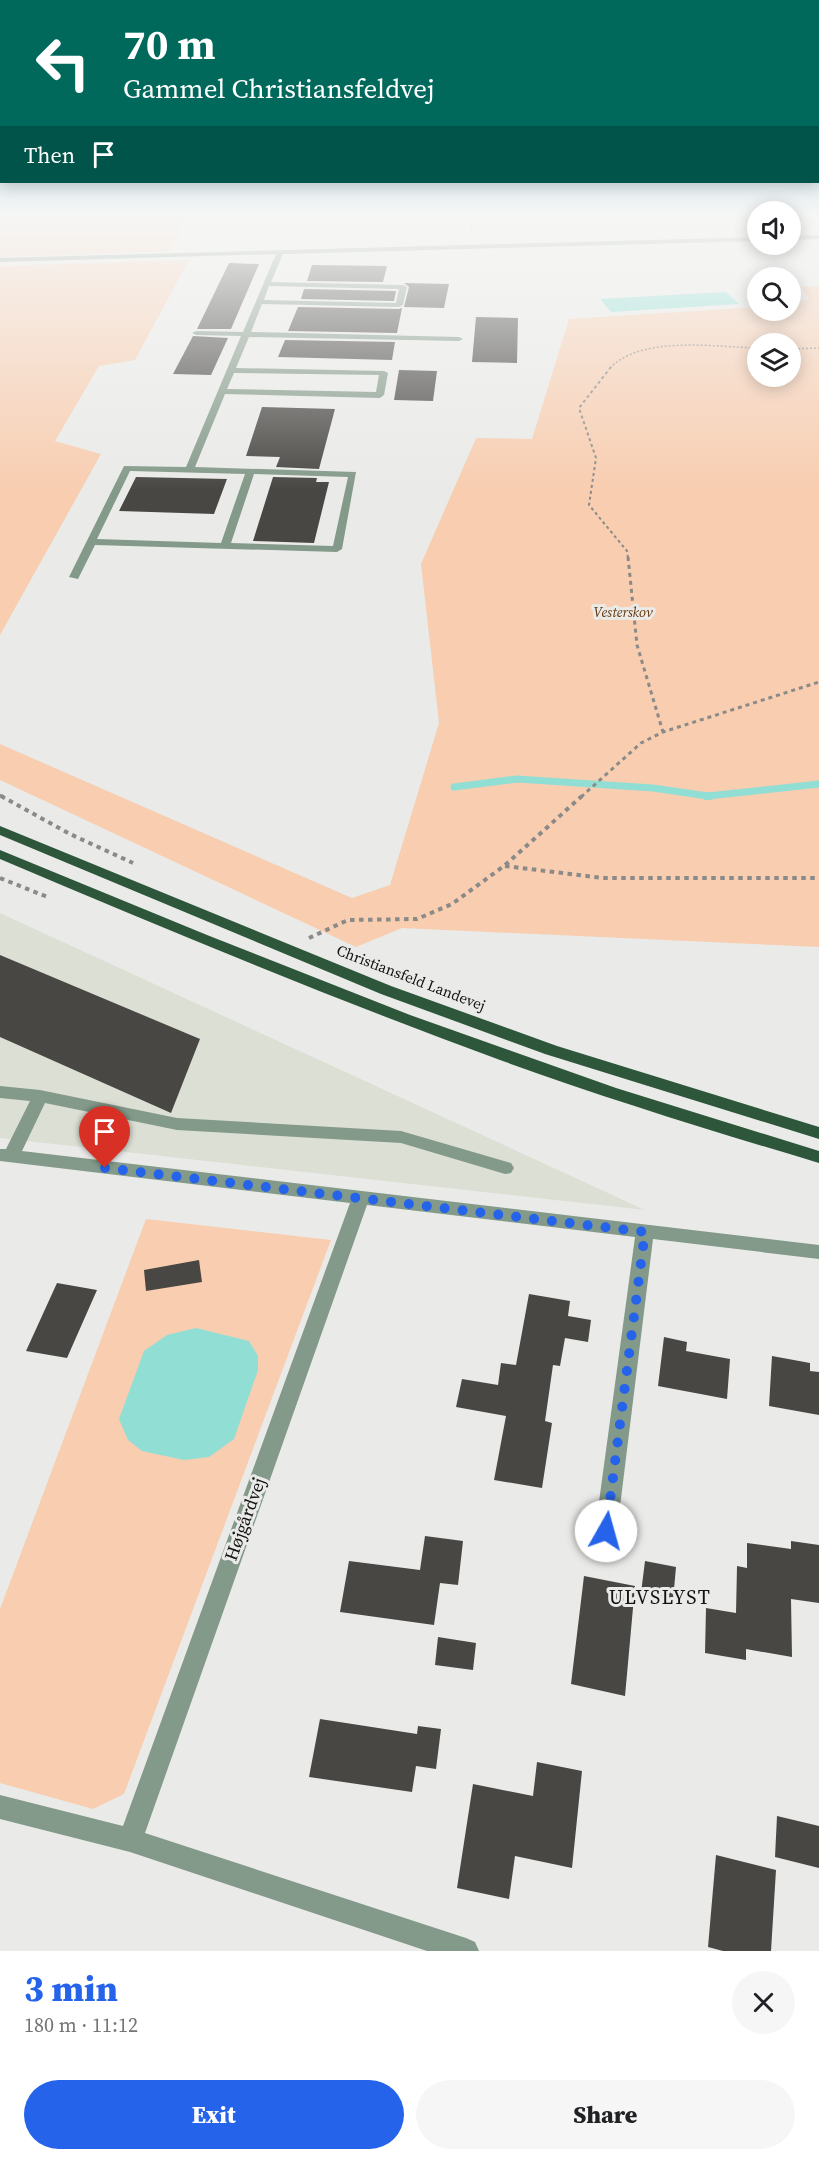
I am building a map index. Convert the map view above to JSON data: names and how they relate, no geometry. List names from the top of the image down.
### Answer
{
  "streets": {
    "main road": ["Christiansfeld Landevej"],
    "street": ["Højgårdvej"]
  },
  "districts": ["ULVSLYST"],
  "parks": ["Vesterskov"],
  "page": {
    "turn": ["70 m", "Gammel Christiansfeldvej"],
    "then": "Then",
    "heading": ["3 min", "180 m · 11:12"],
    "buttons": ["Exit", "Share"]
  }
}
